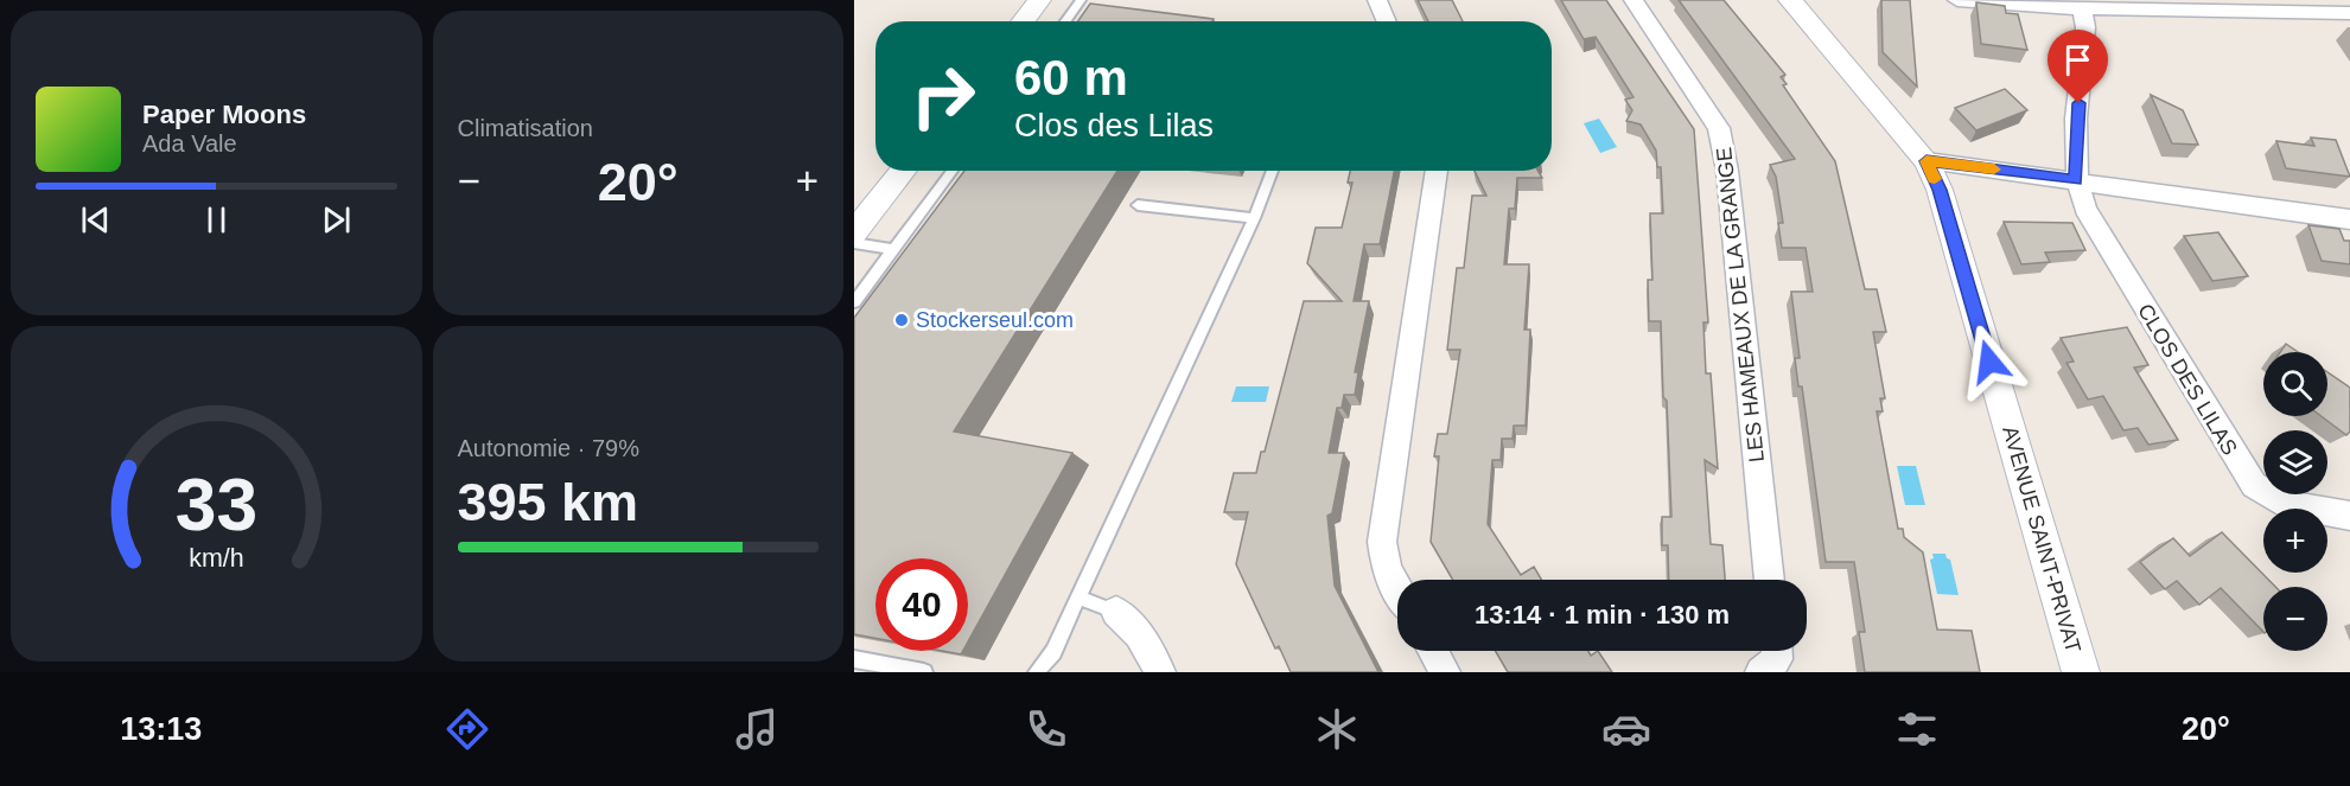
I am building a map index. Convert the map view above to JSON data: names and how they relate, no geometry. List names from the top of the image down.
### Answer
{
  "streets": {
    "street": ["LES HAMEAUX DE LA GRANGE", "CLOS DES LILAS", "AVENUE SAINT-PRIVAT"]
  },
  "places": ["Stockerseul.com"],
  "page": {
    "tile": [
      "Climatisation",
      ["Autonomie · 79%", "395 km"]
    ],
    "turn": ["60 m", "Clos des Lilas"],
    "song": ["Paper Moons", "Ada Vale"],
    "heat": ["−", "20°", "+"],
    "map_buttons": ["+", "−"],
    "limit": "40",
    "trip": "13:14 · 1 min · 130 m",
    "tabs": ["13:13", "20°"],
    "gauge": ["33", "km/h"]
  }
}
